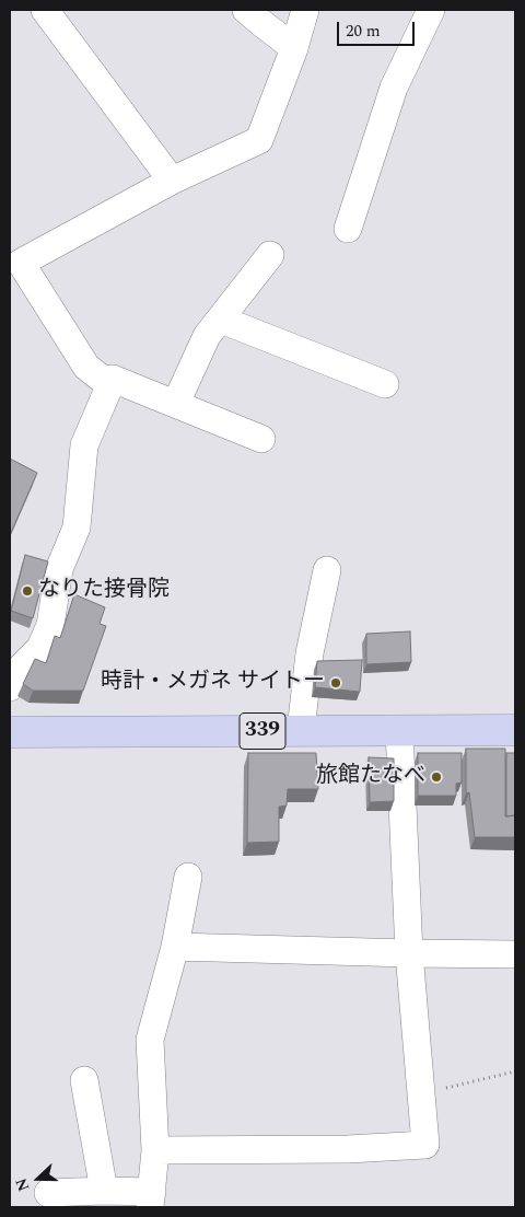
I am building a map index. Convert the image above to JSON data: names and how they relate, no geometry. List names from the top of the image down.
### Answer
{
  "streets": {
    "highway": ["339"]
  },
  "places": ["なりた接骨院", "時計・メガネ サイトー", "旅館たなべ"],
  "scale_bar": "20 m",
  "north": "left"
}
